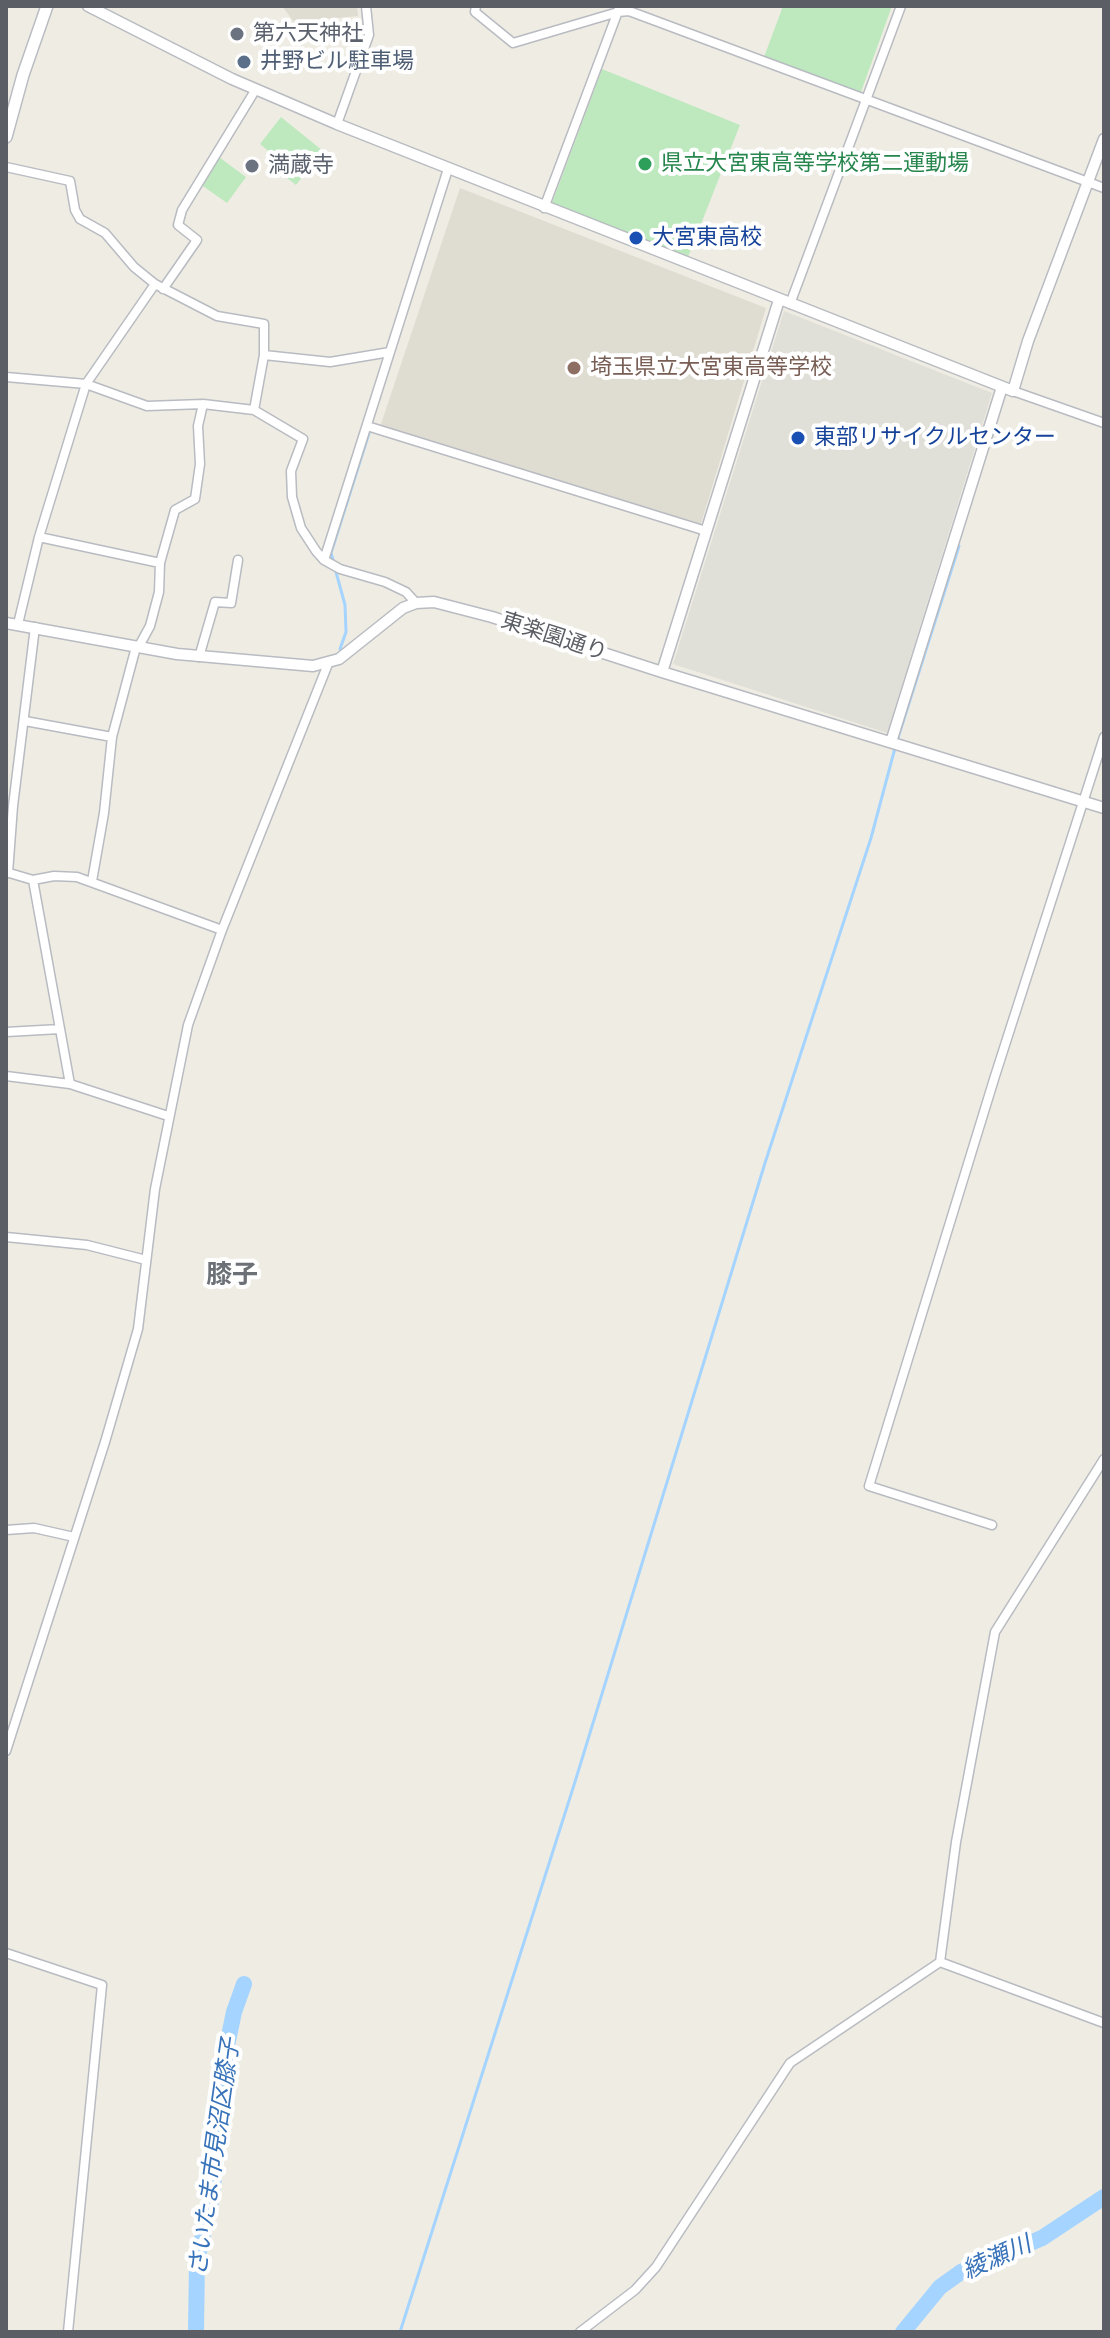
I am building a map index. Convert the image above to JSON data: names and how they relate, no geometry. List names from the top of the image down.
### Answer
{
  "streets": {
    "street": ["東楽園通り"]
  },
  "districts": ["膝子"],
  "water": ["さいたま市見沼区膝子", "綾瀬川"],
  "places": [
    "第六天神社",
    "井野ビル駐車場",
    "県立大宮東高等学校第二運動場",
    "満蔵寺",
    "大宮東高校",
    "埼玉県立大宮東高等学校",
    "東部リサイクルセンター"
  ]
}
